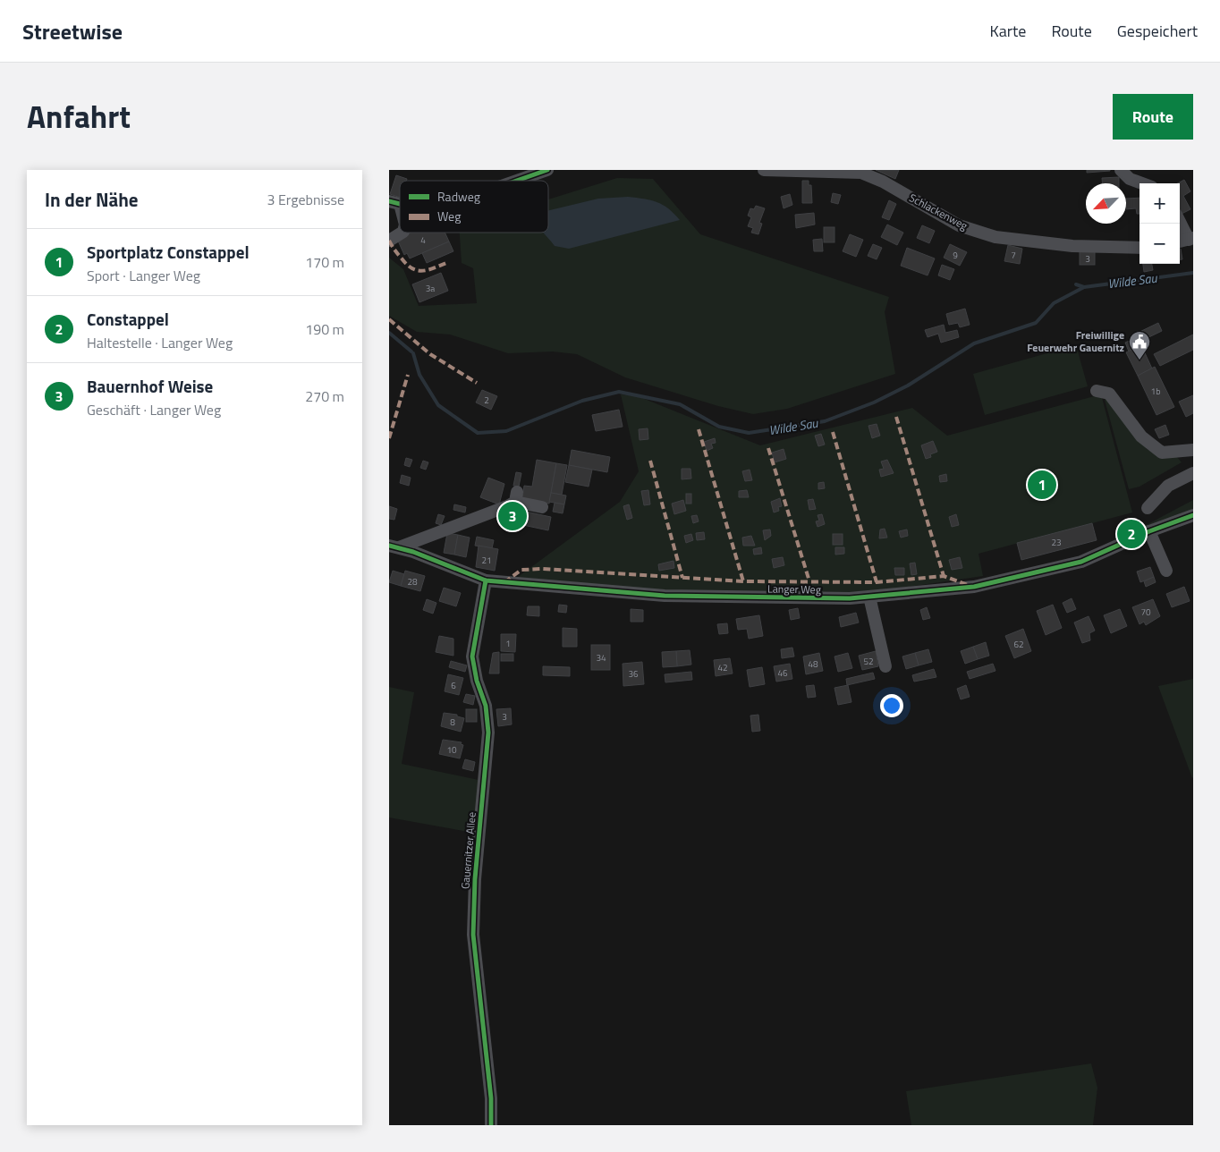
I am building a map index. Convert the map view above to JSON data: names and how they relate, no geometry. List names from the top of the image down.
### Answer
{
  "streets": {
    "street": ["Schlackenweg", "Langer Weg", "Gauernitzer Allee"]
  },
  "crossings": [
    ["Langer Weg", "Gauernitzer Allee"]
  ],
  "water": ["Wilde Sau"],
  "places": {
    "public building": ["Freiwillige Feuerwehr Gauernitz"]
  },
  "house_numbers": [
    "4",
    "9",
    "7",
    "3",
    "3a",
    "1b",
    "2",
    "23",
    "21",
    "28",
    "70",
    "1",
    "62",
    "34",
    "52",
    "48",
    "42",
    "46",
    "36",
    "6",
    "3",
    "8",
    "10"
  ],
  "legend": ["Radweg", "Weg"],
  "north": "bottom left",
  "page": {
    "header": "Streetwise",
    "nav": ["Karte", "Route", "Gespeichert"],
    "title": "Anfahrt",
    "buttons": "Route",
    "heading": ["In der Nähe", "3 Ergebnisse"],
    "map_buttons": ["+", "−"],
    "list": [
      {
        "mark": "1",
        "name": "Sportplatz Constappel",
        "note": "Sport · Langer Weg",
        "value": "170 m"
      },
      {
        "mark": "2",
        "name": "Constappel",
        "note": "Haltestelle · Langer Weg",
        "value": "190 m"
      },
      {
        "mark": "3",
        "name": "Bauernhof Weise",
        "note": "Geschäft · Langer Weg",
        "value": "270 m"
      }
    ],
    "pins": ["1", "3", "2"]
  }
}
